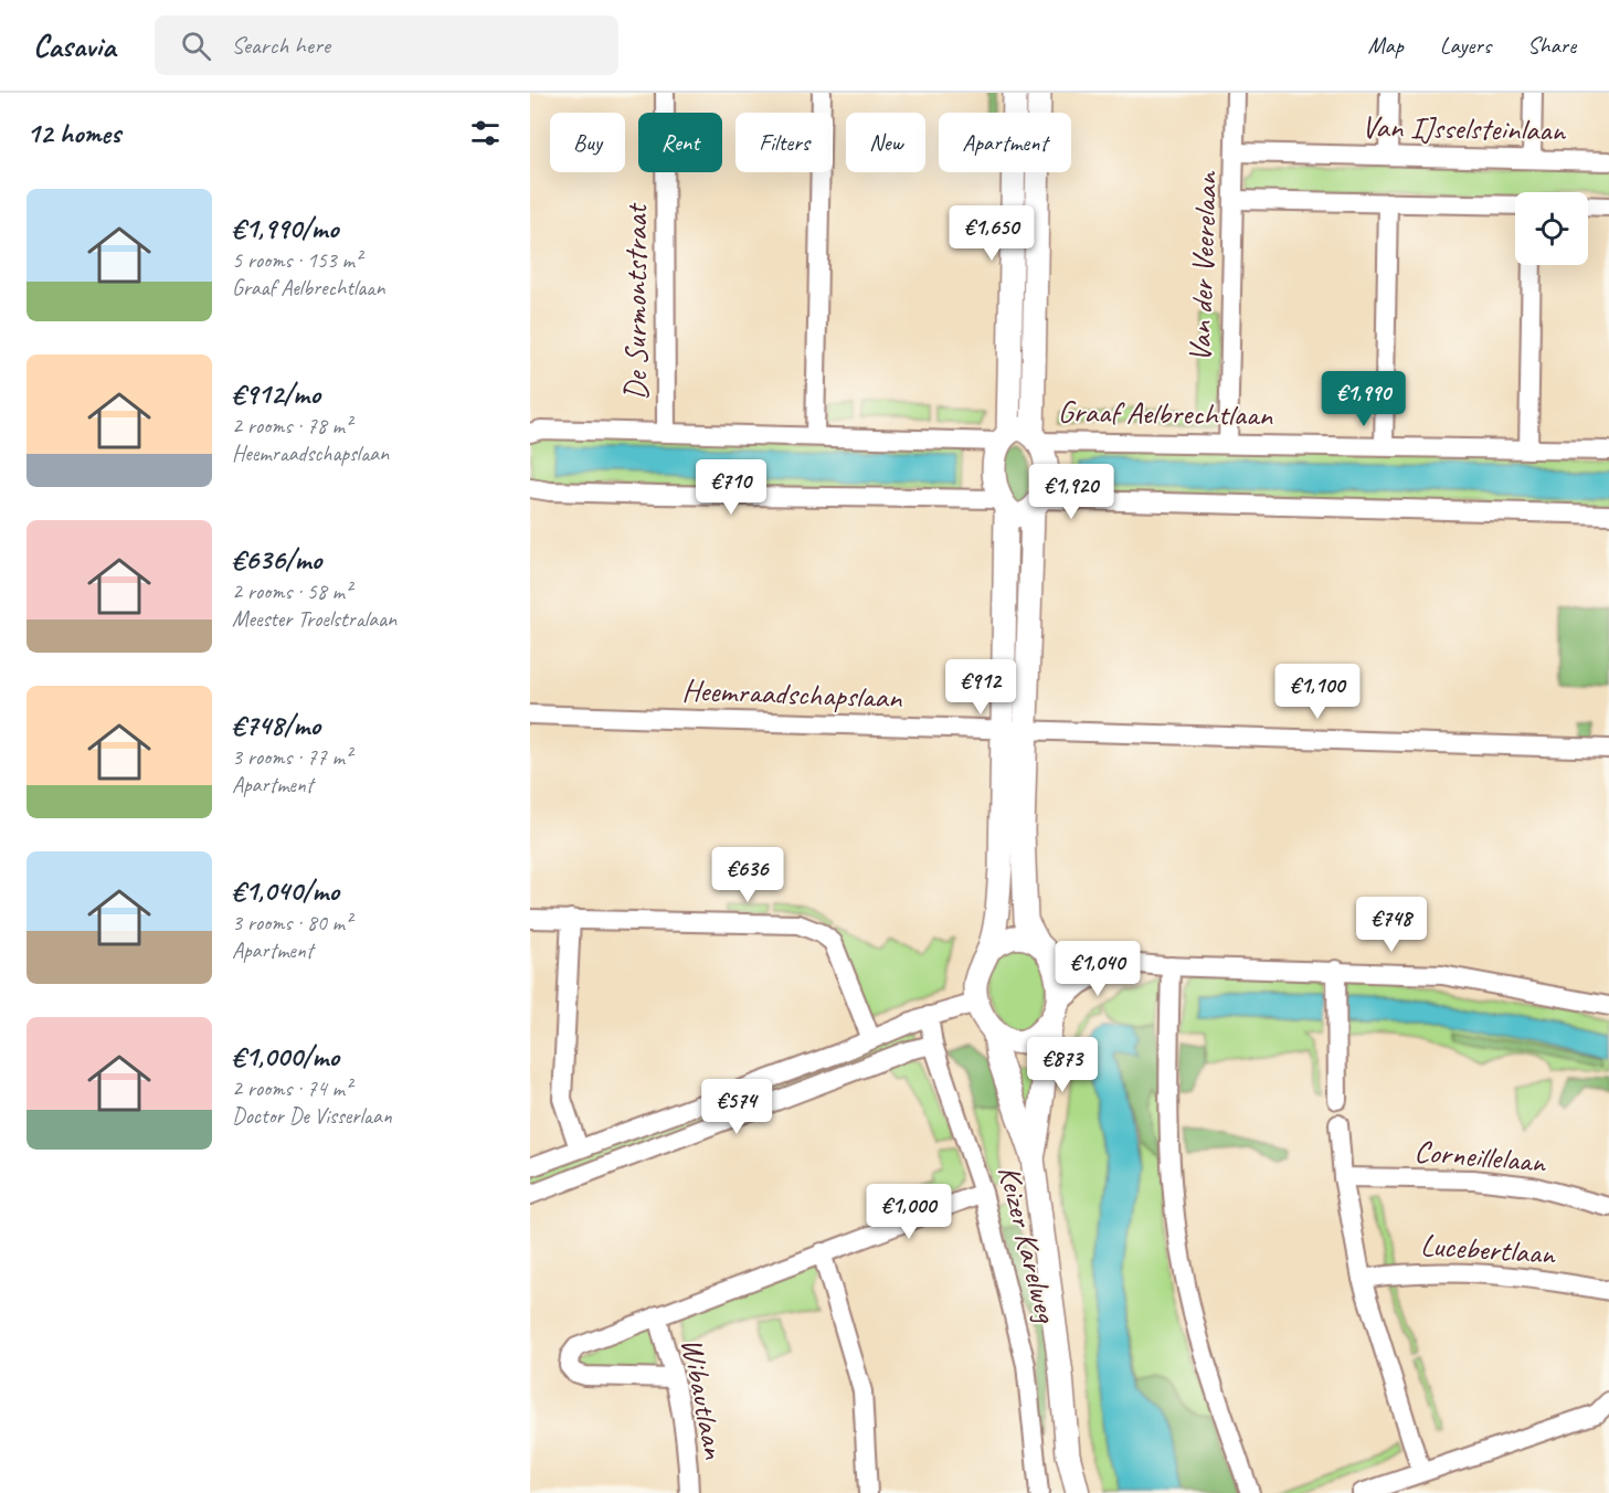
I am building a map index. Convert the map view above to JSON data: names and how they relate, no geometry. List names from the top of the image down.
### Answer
{
  "streets": {
    "main road": ["Keizer Karelweg"],
    "street": [
      "Van IJsselsteinlaan",
      "Van der Veerelaan",
      "De Surmontstraat",
      "Graaf Aelbrechtlaan",
      "Heemraadschapslaan",
      "Corneillelaan",
      "Lucebertlaan",
      "Wibautlaan"
    ]
  },
  "crossings": [
    ["Van IJsselsteinlaan", "Van der Veerelaan"],
    ["Van der Veerelaan", "Graaf Aelbrechtlaan"]
  ],
  "page": {
    "header": "Casavia",
    "search": "Search here",
    "nav": ["Map", "Layers", "Share"],
    "heading": "12 homes",
    "chip": [
      "Buy",
      "Rent",
      "Filters",
      "New",
      "Apartment"
    ],
    "list": [
      {
        "name": "€1,990/mo",
        "note": "5 rooms · 153 m² · Graaf Aelbrechtlaan"
      },
      {
        "name": "€912/mo",
        "note": "2 rooms · 78 m² · Heemraadschapslaan"
      },
      {
        "name": "€636/mo",
        "note": "2 rooms · 58 m² · Meester Troelstralaan"
      },
      {
        "name": "€748/mo",
        "note": "3 rooms · 77 m² · Apartment"
      },
      {
        "name": "€1,040/mo",
        "note": "3 rooms · 80 m² · Apartment"
      },
      {
        "name": "€1,000/mo",
        "note": "2 rooms · 74 m² · Doctor De Visserlaan"
      }
    ],
    "price": [
      "€1,650",
      "€1,990",
      "€710",
      "€1,920",
      "€912",
      "€1,100",
      "€636",
      "€748",
      "€1,040",
      "€873",
      "€574",
      "€1,000"
    ]
  }
}
